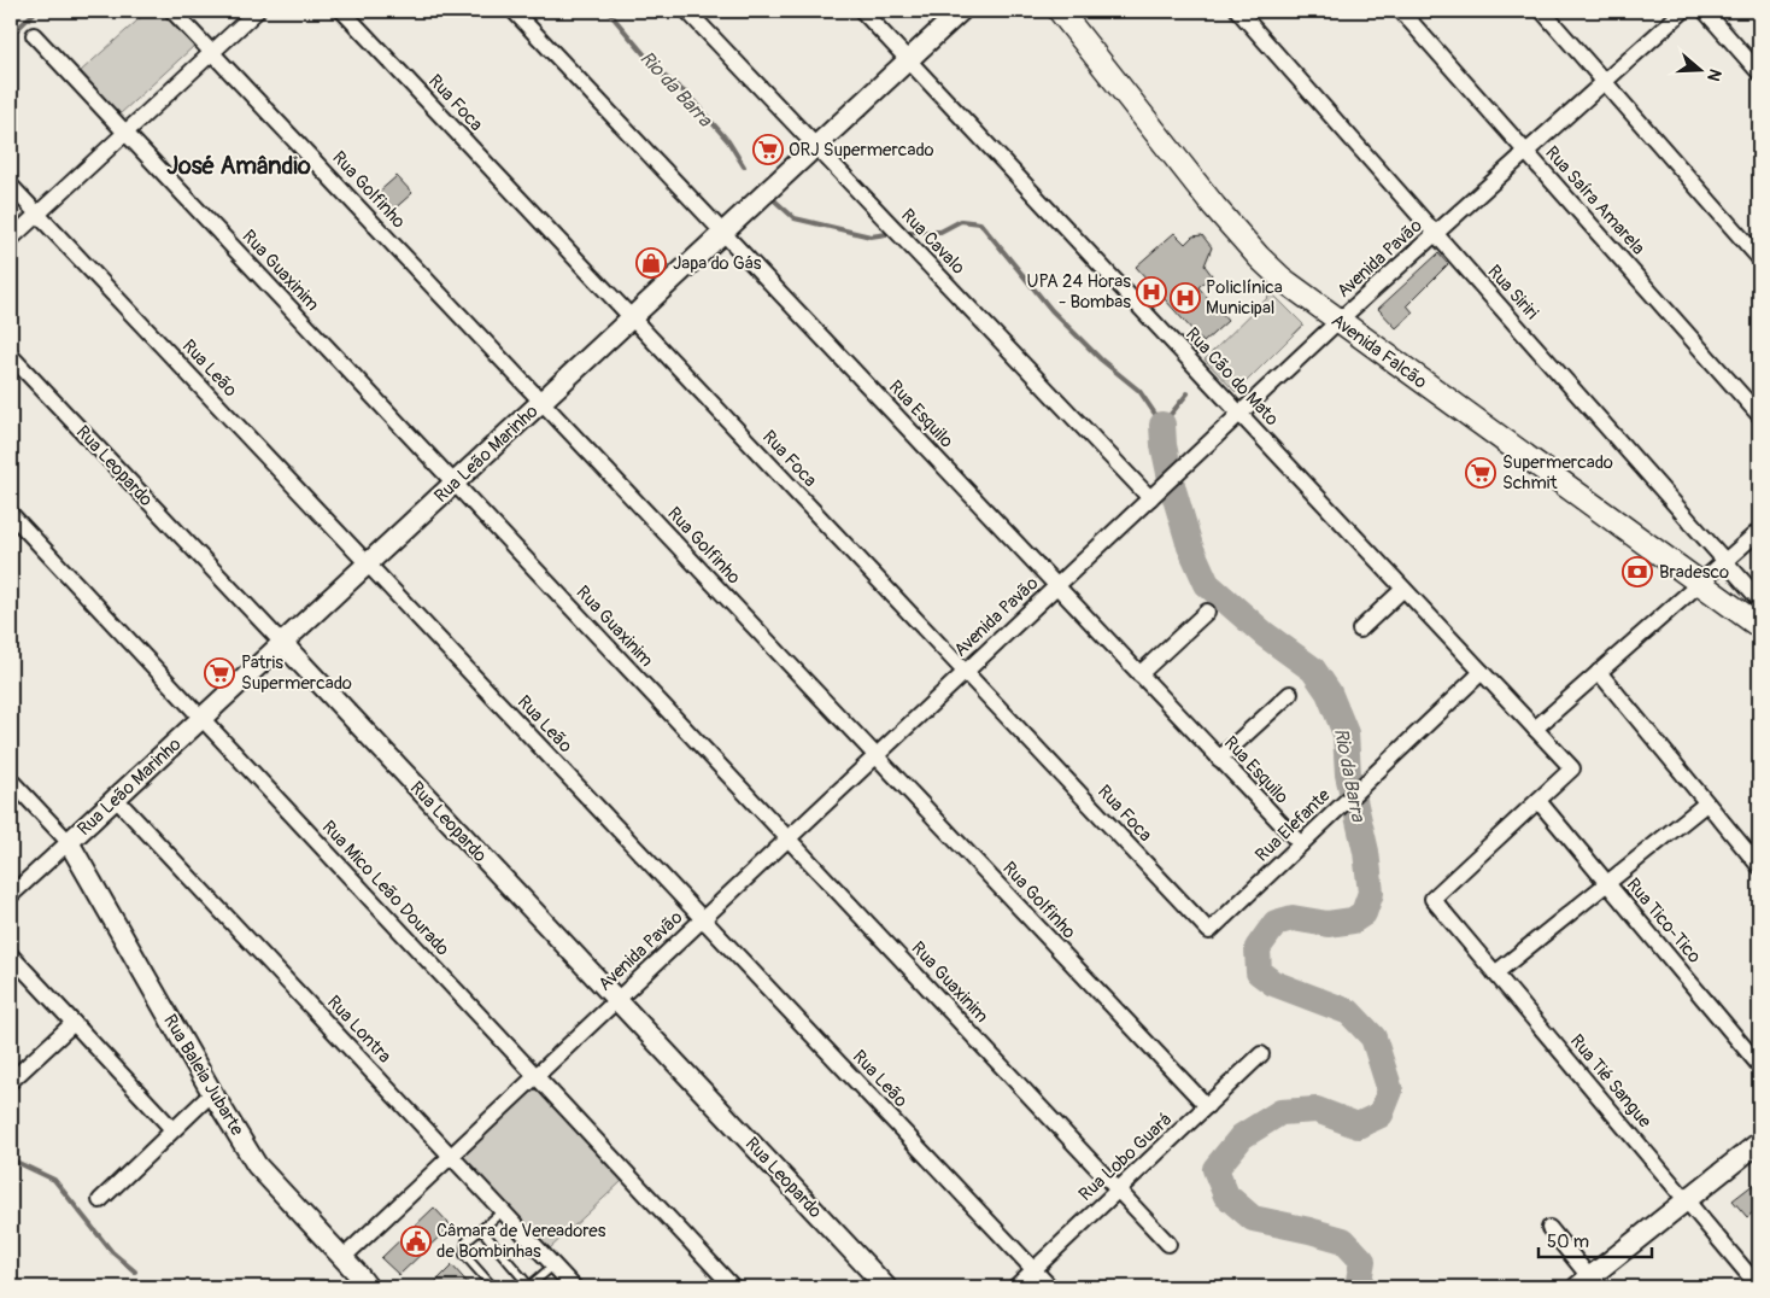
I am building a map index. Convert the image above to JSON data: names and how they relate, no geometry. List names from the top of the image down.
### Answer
{
  "streets": {
    "main road": ["Avenida Falcão"],
    "street": [
      "Rua Foca",
      "Rua Golfinho",
      "Rua Saíra Amarela",
      "Rua Cavalo",
      "Avenida Pavão",
      "Rua Guaxinim",
      "Rua Siriri",
      "Rua Leão",
      "Rua Cão do Mato",
      "Rua Esquilo",
      "Rua Leão Marinho",
      "Rua Leopardo",
      "Rua Elefante",
      "Rua Mico Leão Dourado",
      "Rua Tico-Tico",
      "Rua Lontra",
      "Rua Baleia Jubarte",
      "Rua Tié Sangue",
      "Rua Lobo Guará"
    ]
  },
  "crossings": [
    ["Rua Foca", "Avenida Pavão"],
    ["Rua Foca", "Rua Leão Marinho"],
    ["Rua Foca", "Rua Elefante"],
    ["Rua Golfinho", "Avenida Pavão"],
    ["Rua Golfinho", "Rua Leão Marinho"],
    ["Rua Golfinho", "Rua Lobo Guará"],
    ["Rua Saíra Amarela", "Avenida Pavão"],
    ["Rua Cavalo", "Avenida Pavão"],
    ["Rua Cavalo", "Rua Leão Marinho"],
    ["Avenida Pavão", "Rua Guaxinim"],
    ["Avenida Pavão", "Rua Siriri"],
    ["Avenida Pavão", "Avenida Falcão"],
    ["Avenida Pavão", "Rua Leão"],
    ["Avenida Pavão", "Rua Cão do Mato"],
    ["Avenida Pavão", "Rua Esquilo"],
    ["Avenida Pavão", "Rua Leopardo"],
    ["Avenida Pavão", "Rua Mico Leão Dourado"],
    ["Avenida Pavão", "Rua Lontra"],
    ["Avenida Pavão", "Rua Baleia Jubarte"],
    ["Rua Guaxinim", "Rua Leão Marinho"],
    ["Rua Guaxinim", "Rua Lobo Guará"],
    ["Rua Leão", "Rua Leão Marinho"],
    ["Rua Leão", "Rua Lobo Guará"],
    ["Rua Cão do Mato", "Rua Leão Marinho"],
    ["Rua Cão do Mato", "Rua Elefante"],
    ["Rua Cão do Mato", "Rua Tico-Tico"],
    ["Rua Cão do Mato", "Rua Tié Sangue"],
    ["Rua Esquilo", "Rua Leão Marinho"],
    ["Rua Esquilo", "Rua Elefante"],
    ["Rua Leão Marinho", "Rua Leopardo"],
    ["Rua Leão Marinho", "Rua Mico Leão Dourado"],
    ["Rua Leão Marinho", "Rua Lontra"],
    ["Rua Leão Marinho", "Rua Baleia Jubarte"],
    ["Rua Tico-Tico", "Rua Tié Sangue"]
  ],
  "districts": ["José Amândio"],
  "water": ["Rio da Barra"],
  "places": {
    "supermarket": ["ORJ Supermercado", "Supermercado Schmit", "Patris Supermercado"],
    "shop": ["Japa do Gás"],
    "hospital": ["UPA 24 Horas - Bombas", "Policlínica Municipal"],
    "bank": ["Bradesco"],
    "public building": ["Câmara de Vereadores de Bombinhas"]
  },
  "scale_bar": "50 m",
  "north": "right"
}
